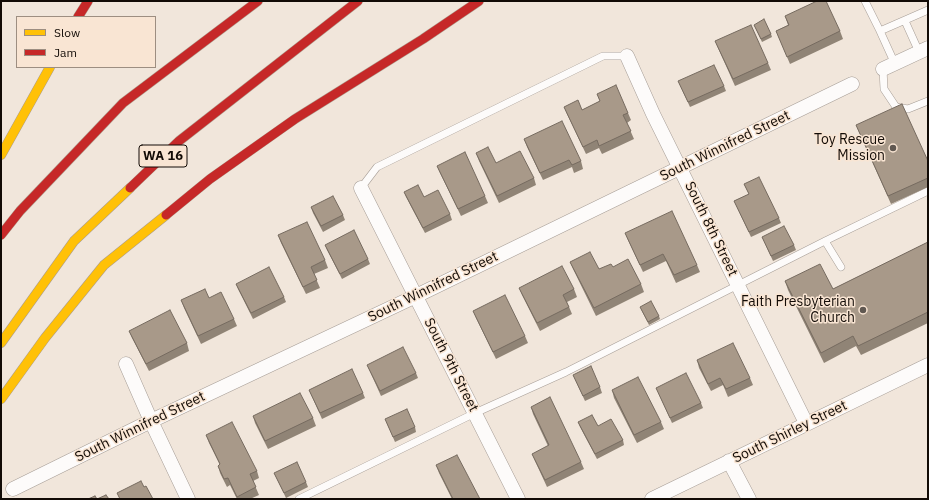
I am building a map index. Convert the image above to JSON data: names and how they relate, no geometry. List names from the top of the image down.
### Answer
{
  "streets": {
    "highway": ["WA 16"],
    "street": [
      "South Winnifred Street",
      "South 8th Street",
      "South 9th Street",
      "South Shirley Street"
    ]
  },
  "crossings": [
    ["South Winnifred Street", "South 8th Street"],
    ["South Winnifred Street", "South 9th Street"],
    ["South 8th Street", "South Shirley Street"]
  ],
  "places": ["Toy Rescue Mission", "Faith Presbyterian Church"],
  "legend": ["Slow", "Jam"]
}
